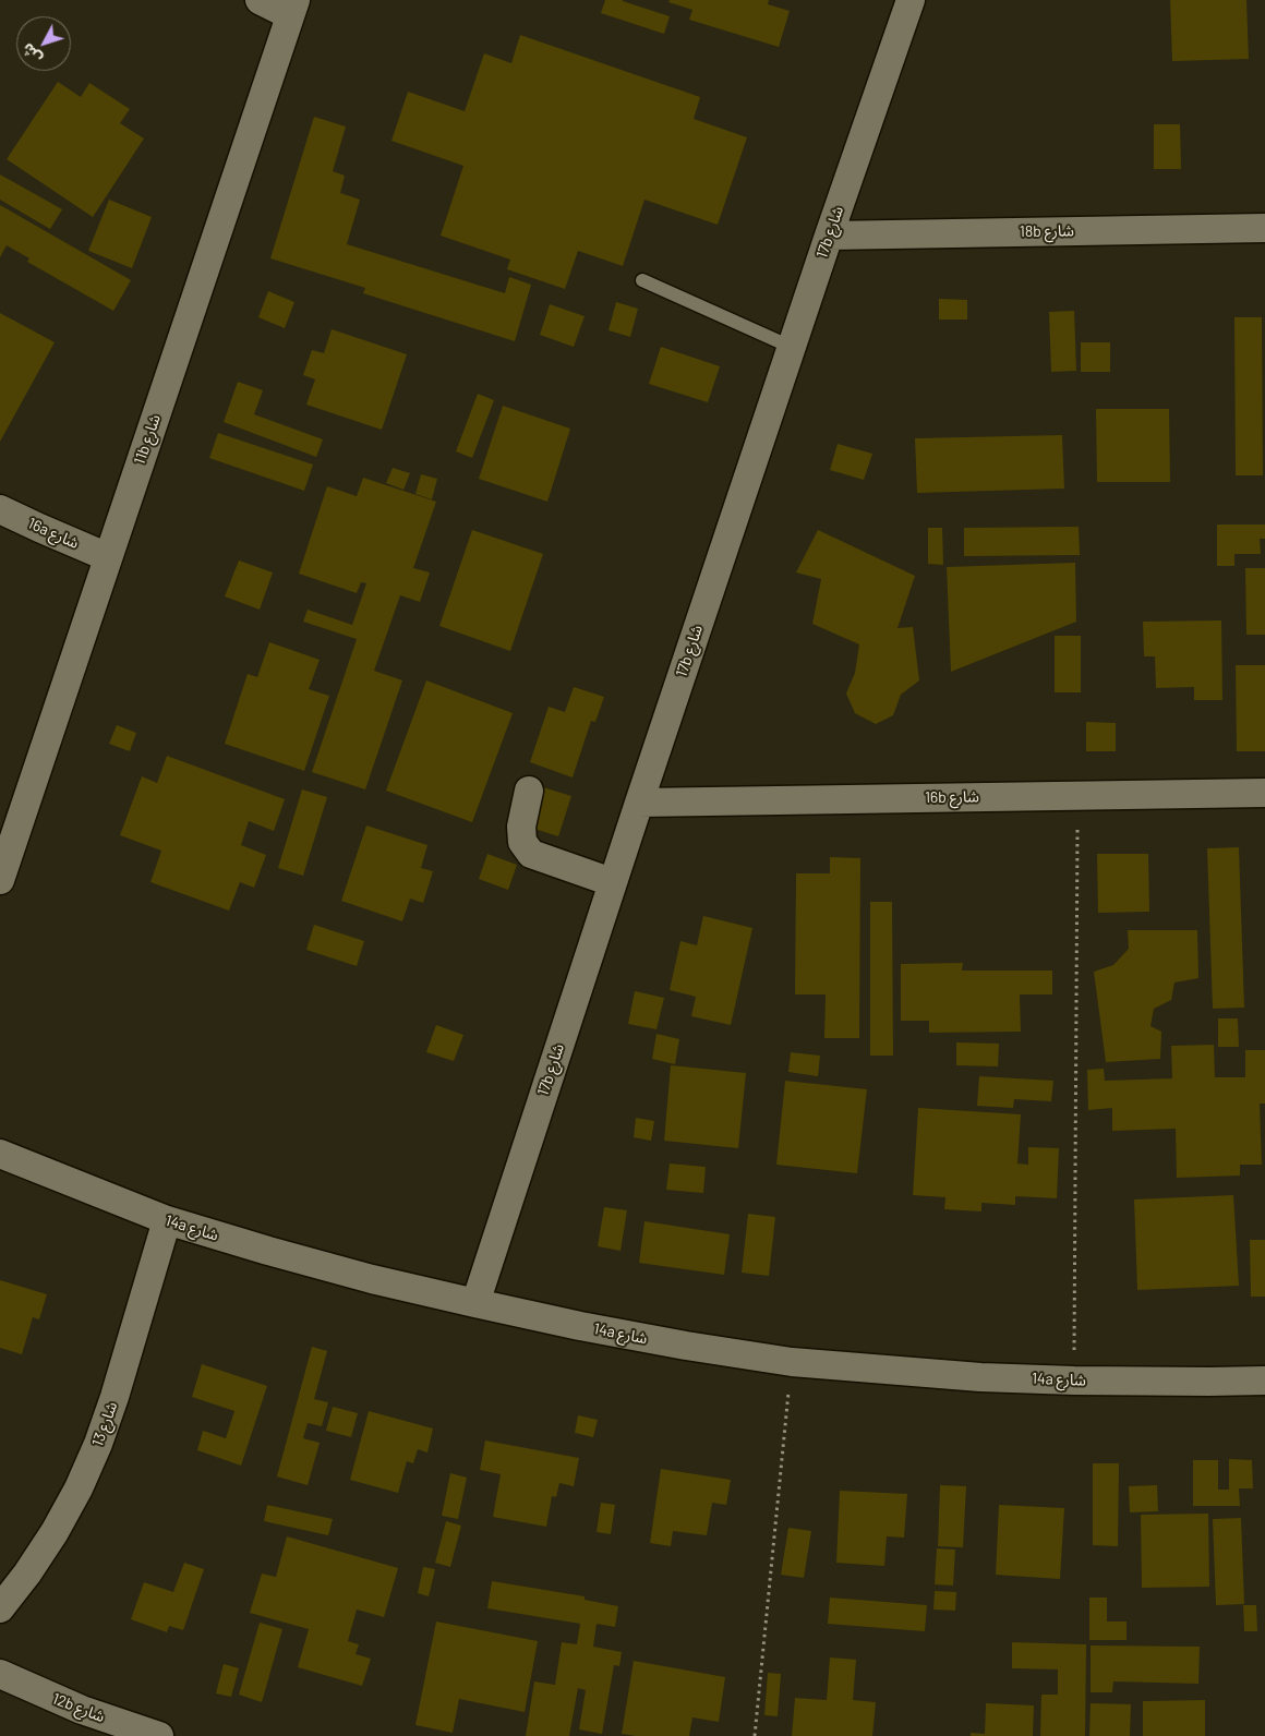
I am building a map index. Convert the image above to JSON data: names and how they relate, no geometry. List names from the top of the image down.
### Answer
{
  "streets": {
    "street": [
      "18b شارع",
      "17b شارع",
      "11b شارع",
      "16a شارع",
      "16b شارع",
      "14a شارع",
      "شارع 13",
      "12b شارع"
    ]
  },
  "crossings": [
    ["18b شارع", "17b شارع"],
    ["17b شارع", "16b شارع"],
    ["17b شارع", "14a شارع"],
    ["11b شارع", "16a شارع"],
    ["14a شارع", "شارع 13"]
  ],
  "north": "bottom left"
}
